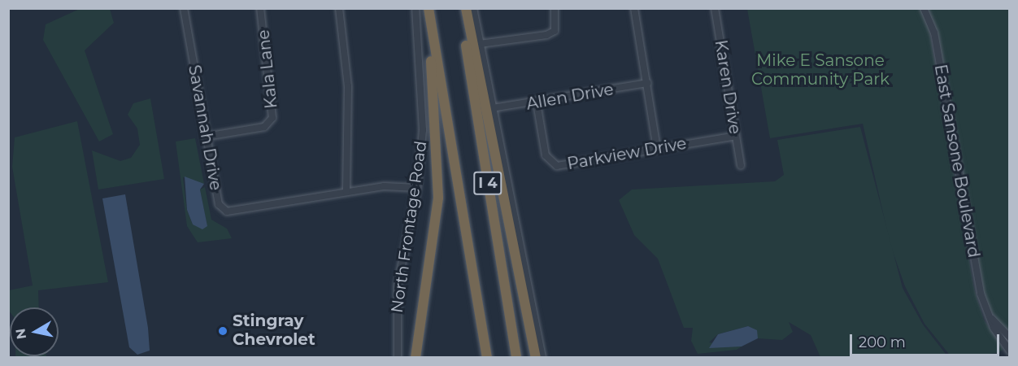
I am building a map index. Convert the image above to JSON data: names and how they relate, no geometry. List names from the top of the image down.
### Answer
{
  "streets": {
    "highway": ["I 4"],
    "street": [
      "Kala Lane",
      "Karen Drive",
      "Allen Drive",
      "Savannah Drive",
      "Parkview Drive",
      "East Sansone Boulevard",
      "North Frontage Road"
    ]
  },
  "crossings": [
    ["Kala Lane", "Savannah Drive"],
    ["Karen Drive", "Parkview Drive"],
    ["Allen Drive", "Parkview Drive"]
  ],
  "parks": ["Mike E Sansone Community Park"],
  "places": ["Stingray Chevrolet"],
  "scale_bar": "200 m",
  "north": "left"
}
